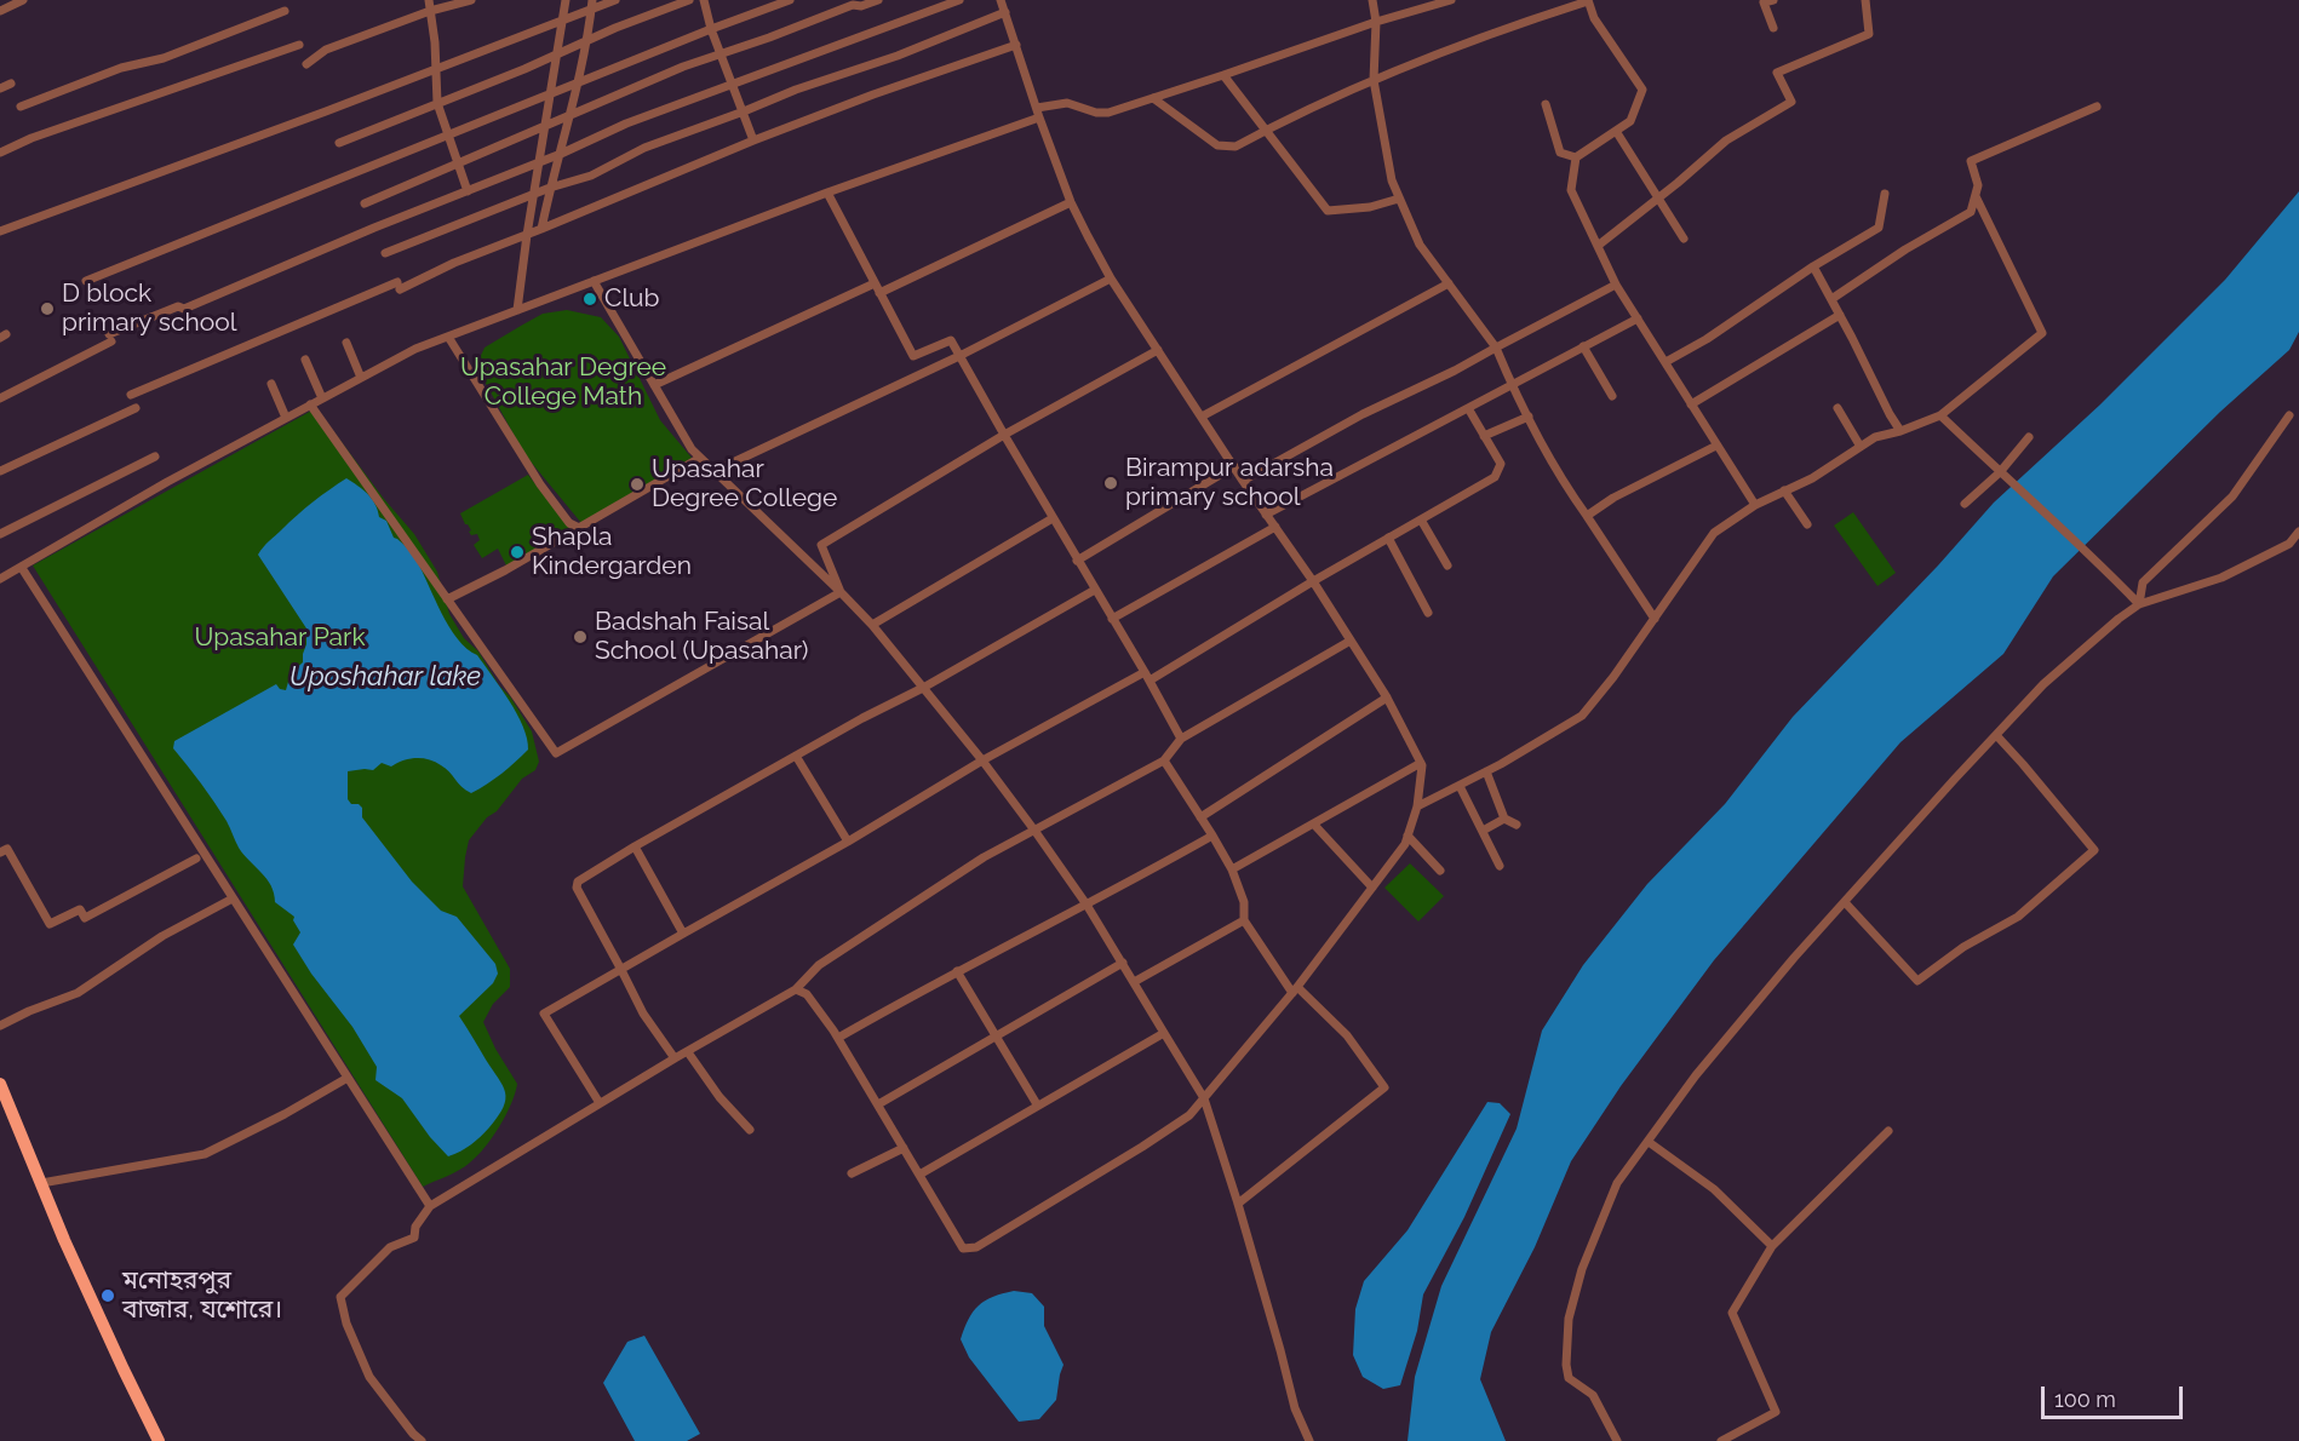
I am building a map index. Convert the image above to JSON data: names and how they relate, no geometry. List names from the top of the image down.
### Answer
{
  "water": ["Uposhahar lake"],
  "parks": ["Upasahar Degree College Math", "Upasahar Park"],
  "places": [
    "Club",
    "D block primary school",
    "Birampur adarsha primary school",
    "Upasahar Degree College",
    "Shapla Kindergarden",
    "Badshah Faisal School (Upasahar)",
    "ম‌ন‌োহরপুর বাজার, যশ‌োরে।"
  ],
  "scale_bar": "100 m"
}
